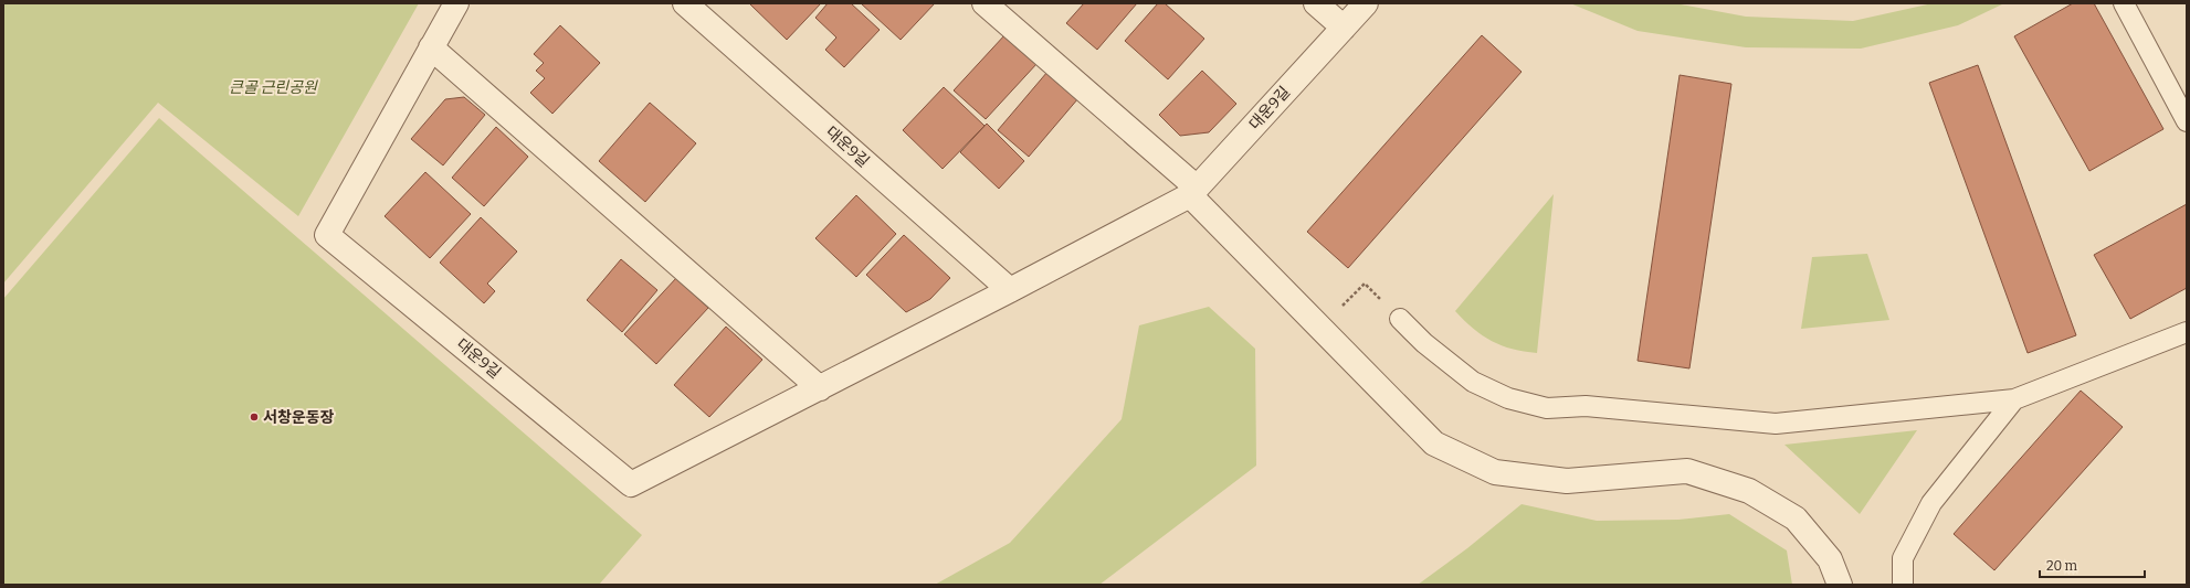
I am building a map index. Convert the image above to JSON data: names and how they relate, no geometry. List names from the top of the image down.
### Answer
{
  "streets": {
    "street": ["대운9길"]
  },
  "parks": ["큰골 근린공원"],
  "places": ["서창운동장"],
  "scale_bar": "20 m"
}
